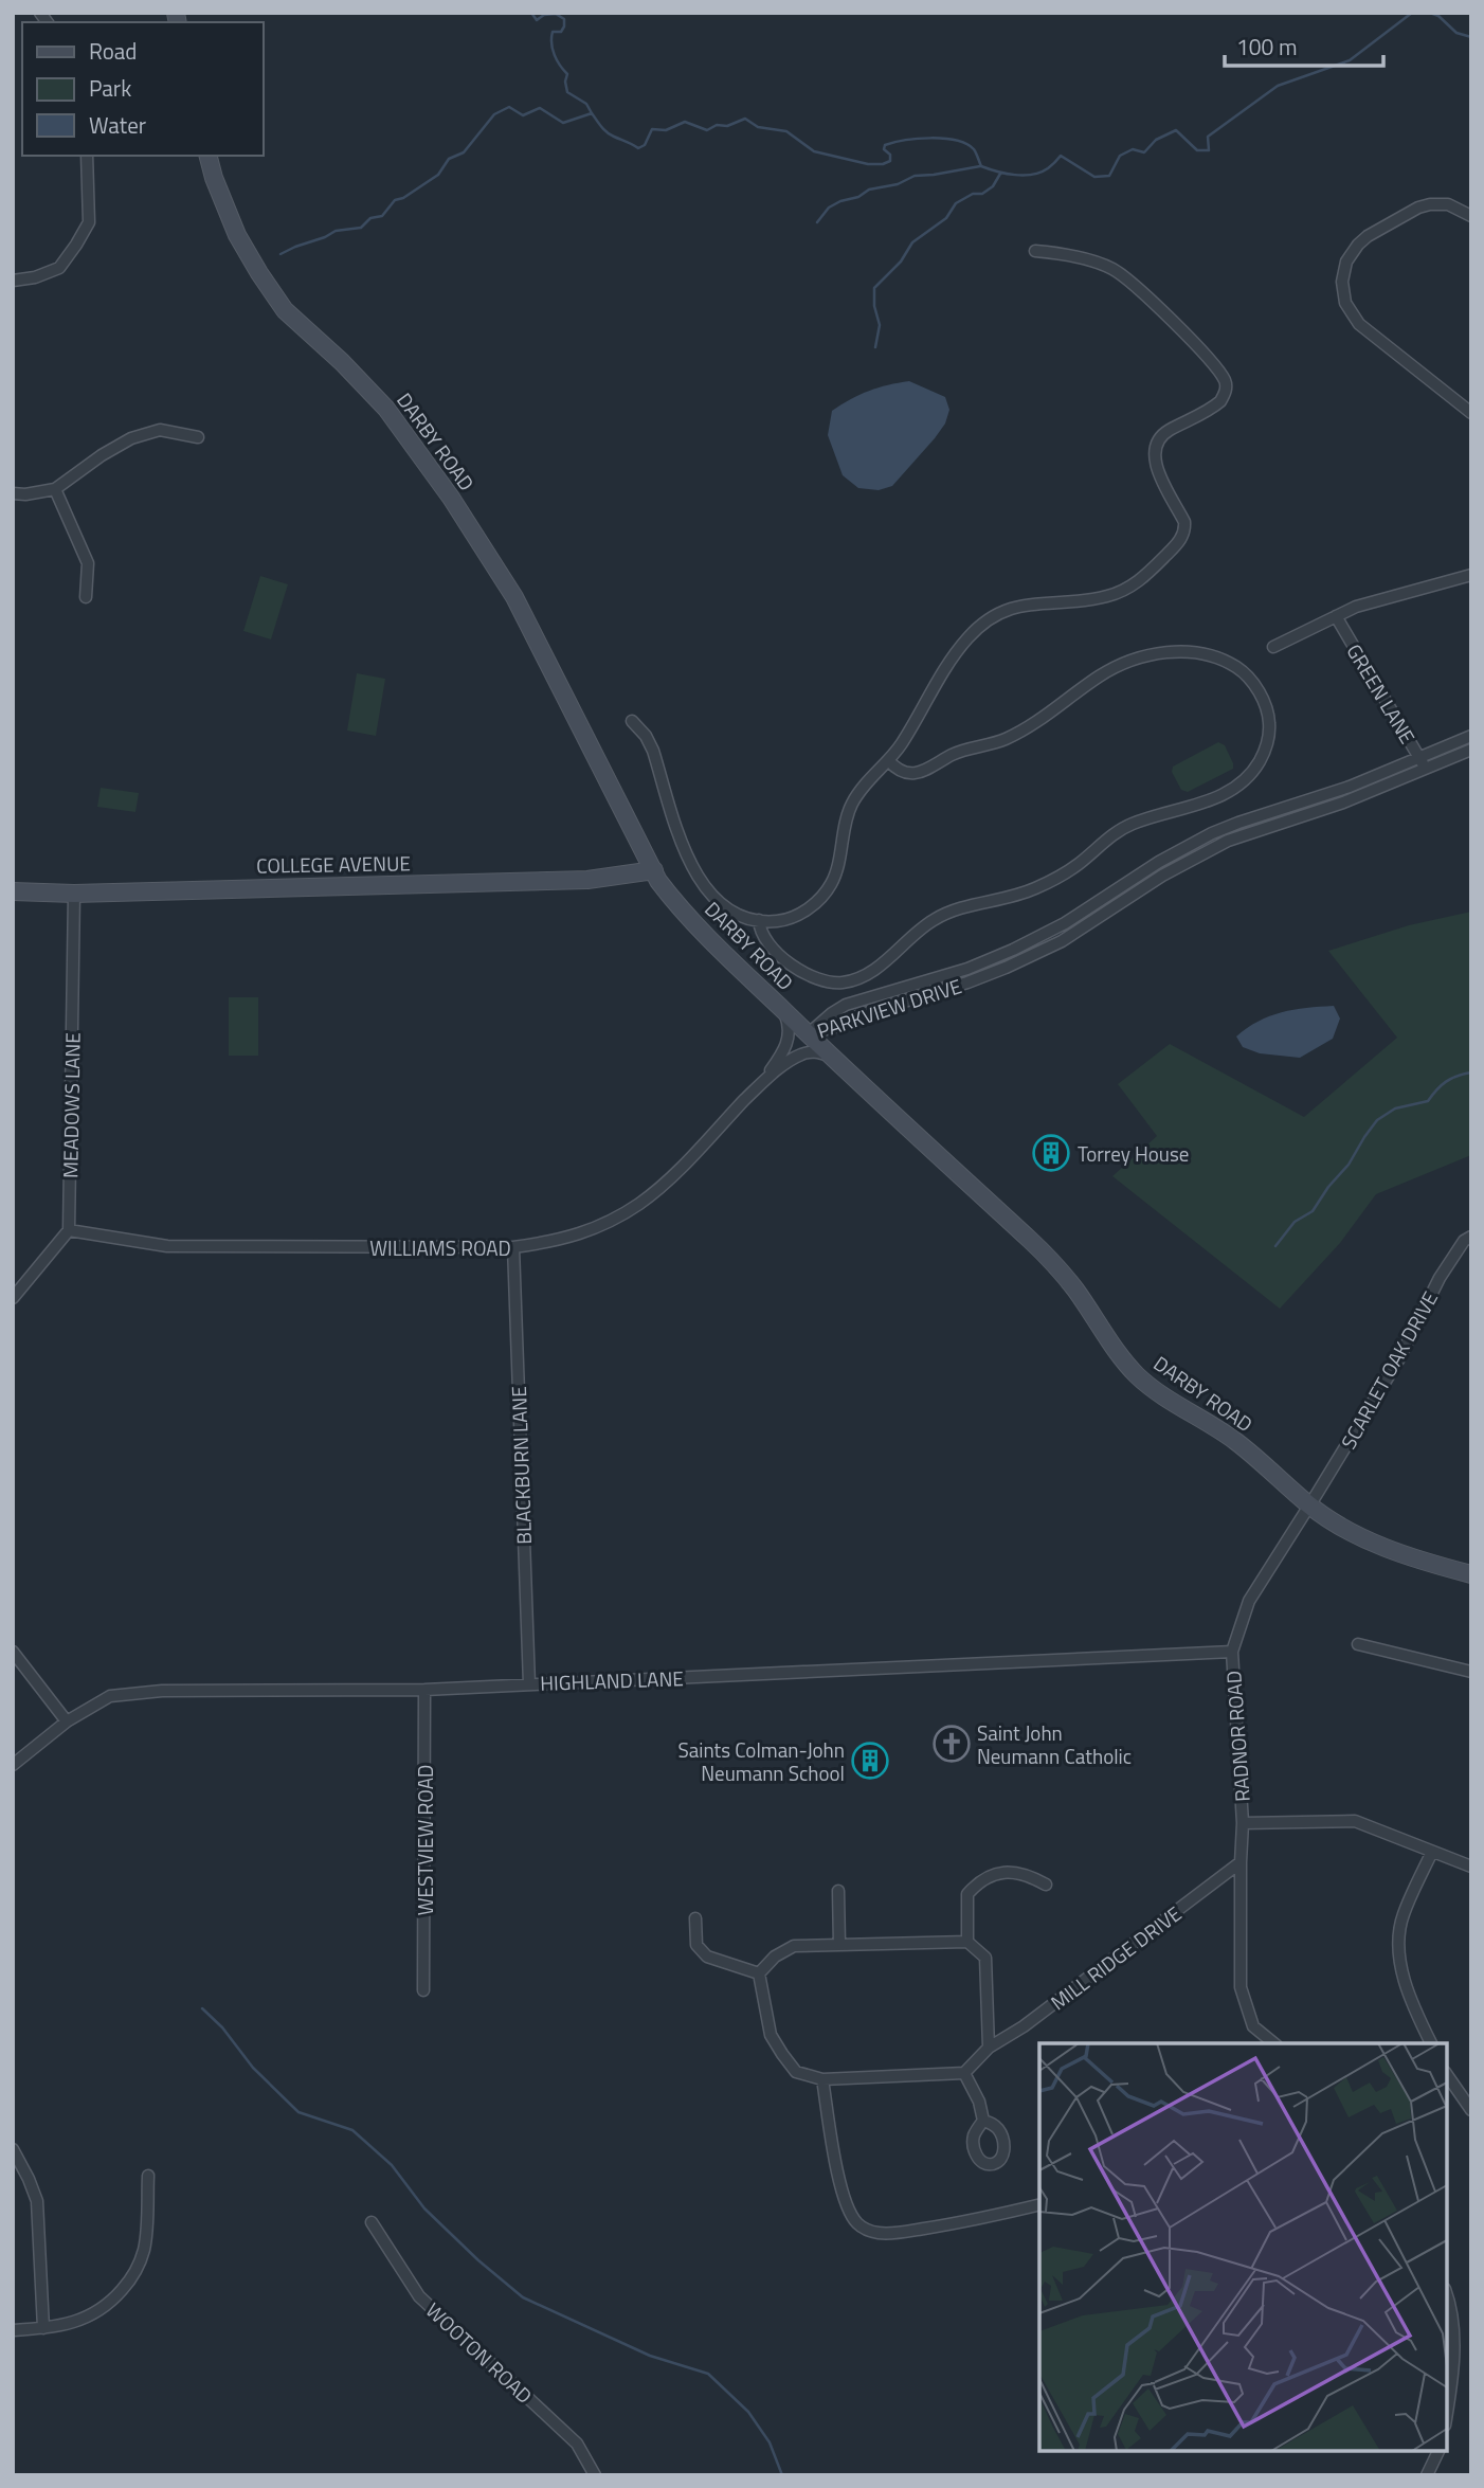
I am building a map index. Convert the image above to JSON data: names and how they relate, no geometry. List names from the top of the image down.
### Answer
{
  "streets": {
    "main road": ["DARBY ROAD", "COLLEGE AVENUE"],
    "street": [
      "GREEN LANE",
      "PARKVIEW DRIVE",
      "MEADOWS LANE",
      "WILLIAMS ROAD",
      "SCARLET OAK DRIVE",
      "BLACKBURN LANE",
      "HIGHLAND LANE",
      "RADNOR ROAD",
      "WESTVIEW ROAD",
      "MILL RIDGE DRIVE",
      "WOOTON ROAD"
    ]
  },
  "crossings": [
    ["DARBY ROAD", "COLLEGE AVENUE"],
    ["DARBY ROAD", "PARKVIEW DRIVE"],
    ["DARBY ROAD", "WILLIAMS ROAD"],
    ["DARBY ROAD", "SCARLET OAK DRIVE"],
    ["DARBY ROAD", "RADNOR ROAD"],
    ["GREEN LANE", "PARKVIEW DRIVE"],
    ["COLLEGE AVENUE", "MEADOWS LANE"],
    ["MEADOWS LANE", "WILLIAMS ROAD"],
    ["WILLIAMS ROAD", "BLACKBURN LANE"],
    ["SCARLET OAK DRIVE", "RADNOR ROAD"],
    ["BLACKBURN LANE", "HIGHLAND LANE"],
    ["HIGHLAND LANE", "RADNOR ROAD"],
    ["HIGHLAND LANE", "WESTVIEW ROAD"],
    ["RADNOR ROAD", "MILL RIDGE DRIVE"]
  ],
  "places": {
    "building": ["Torrey House", "Saints Colman-John Neumann School"],
    "church": ["Saint John Neumann Catholic"]
  },
  "legend": ["Road", "Park", "Water"],
  "scale_bar": "100 m"
}
